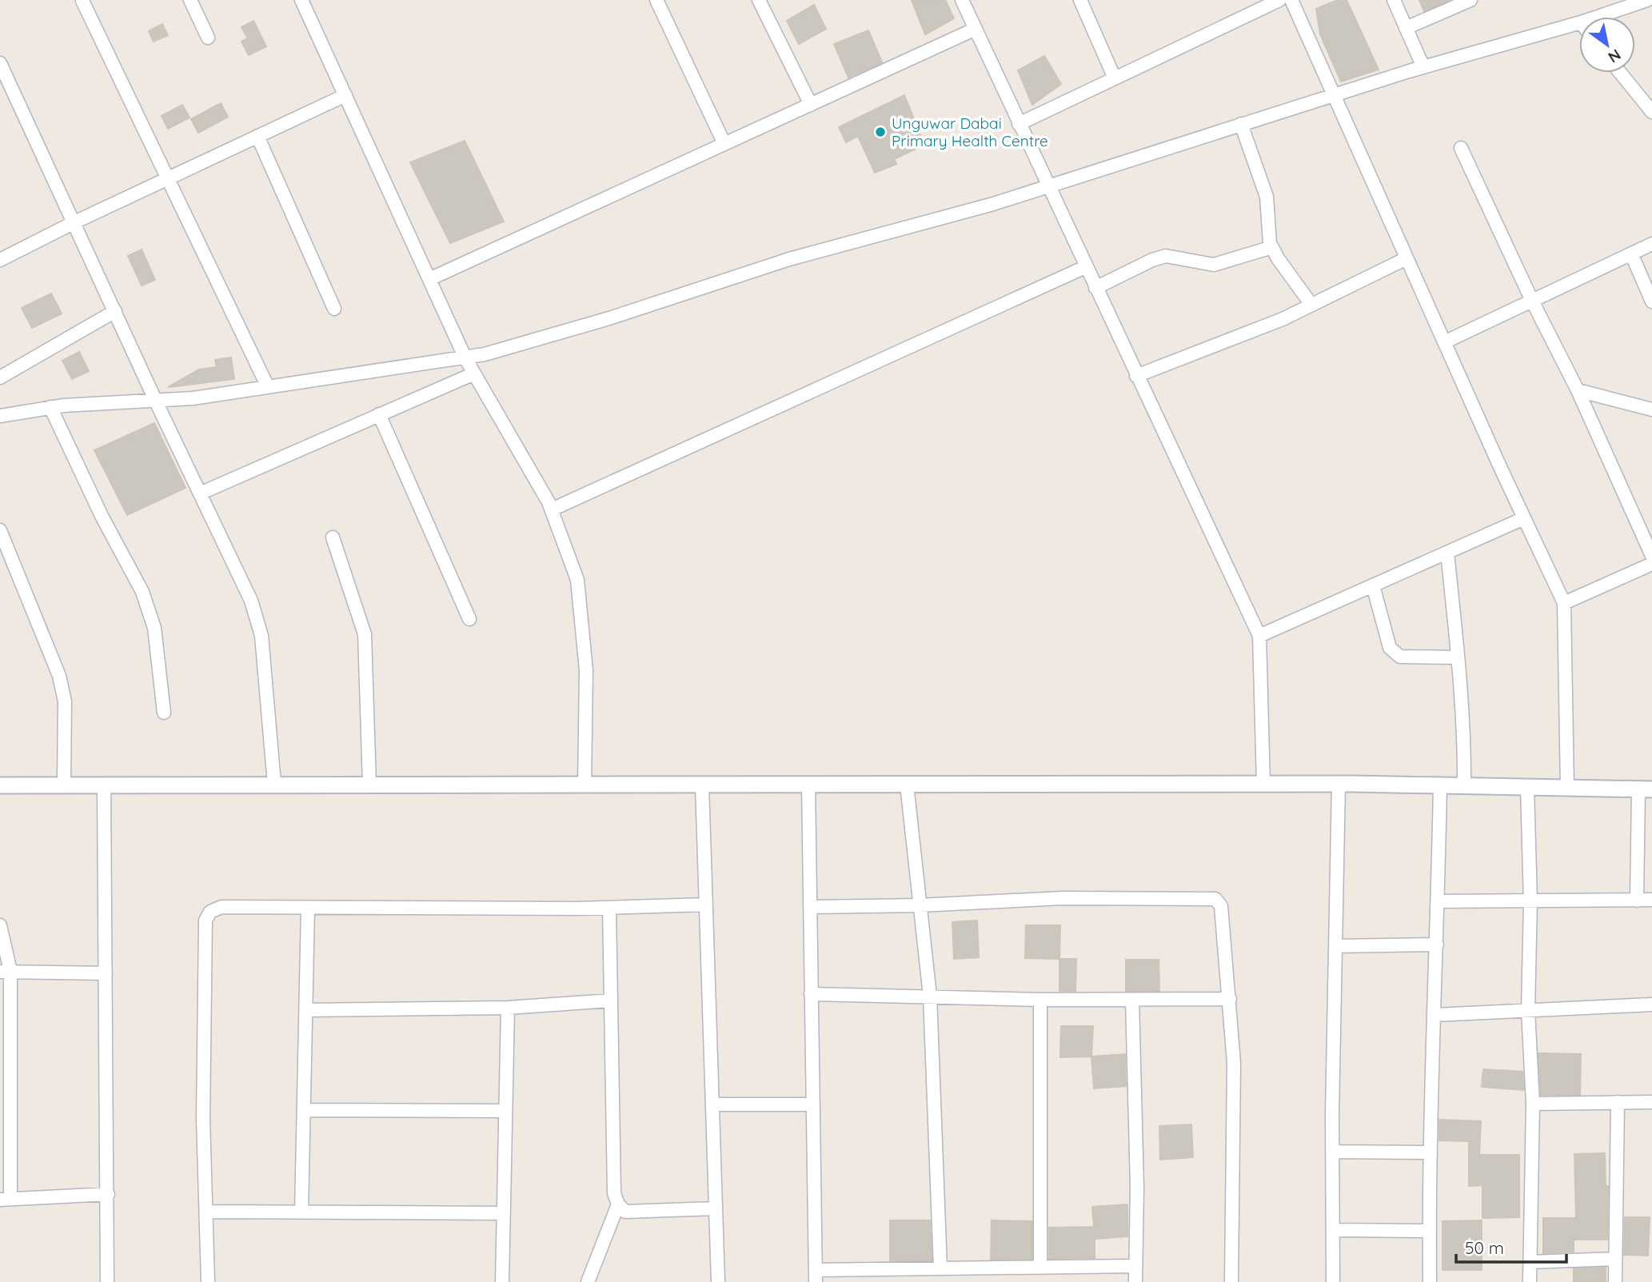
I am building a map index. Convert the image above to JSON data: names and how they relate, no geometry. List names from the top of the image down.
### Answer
{
  "places": ["Unguwar Dabai Primary Health Centre"],
  "scale_bar": "50 m",
  "north": "bottom right"
}
